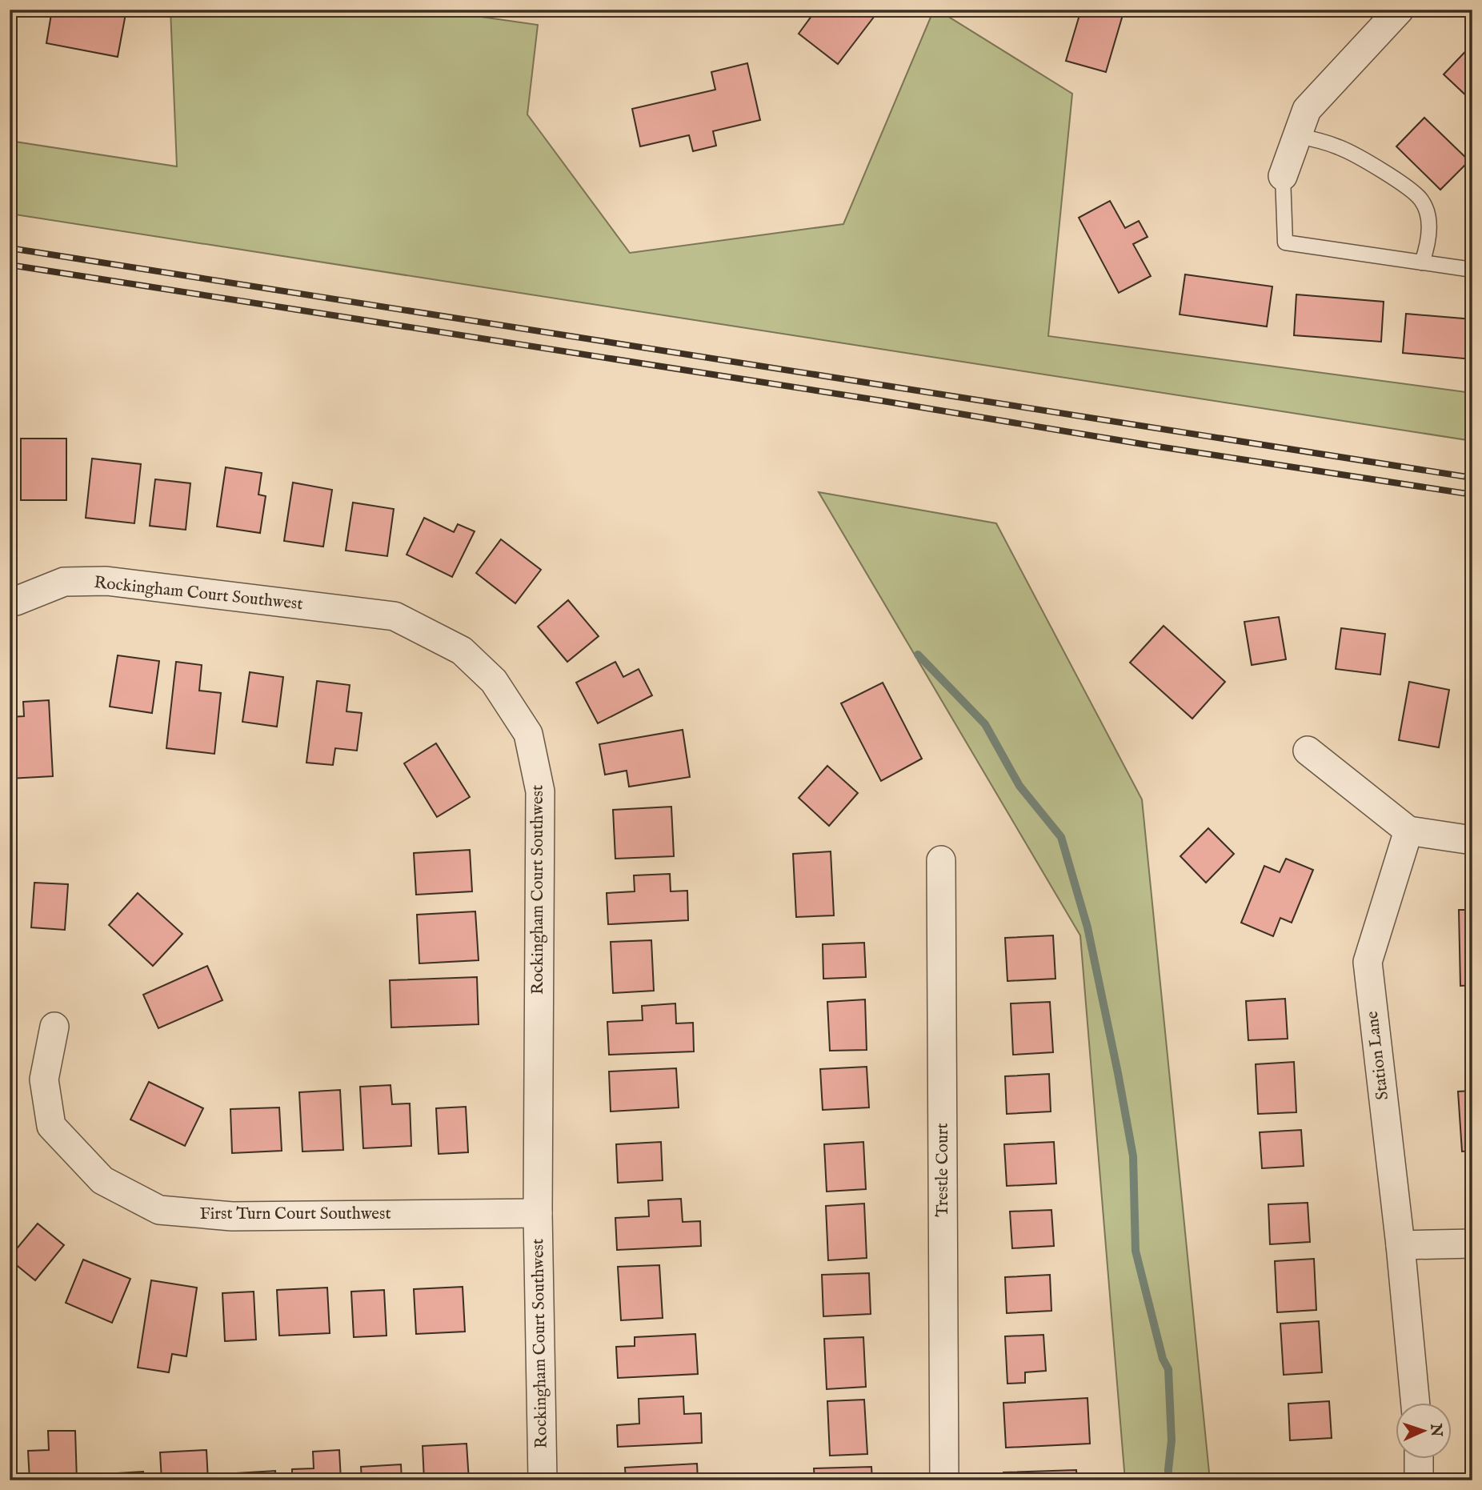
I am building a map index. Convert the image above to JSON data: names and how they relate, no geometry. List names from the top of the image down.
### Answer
{
  "streets": {
    "street": [
      "Rockingham Court Southwest",
      "Station Lane",
      "Trestle Court",
      "First Turn Court Southwest"
    ]
  },
  "crossings": [
    ["Rockingham Court Southwest", "First Turn Court Southwest"]
  ],
  "north": "right"
}
